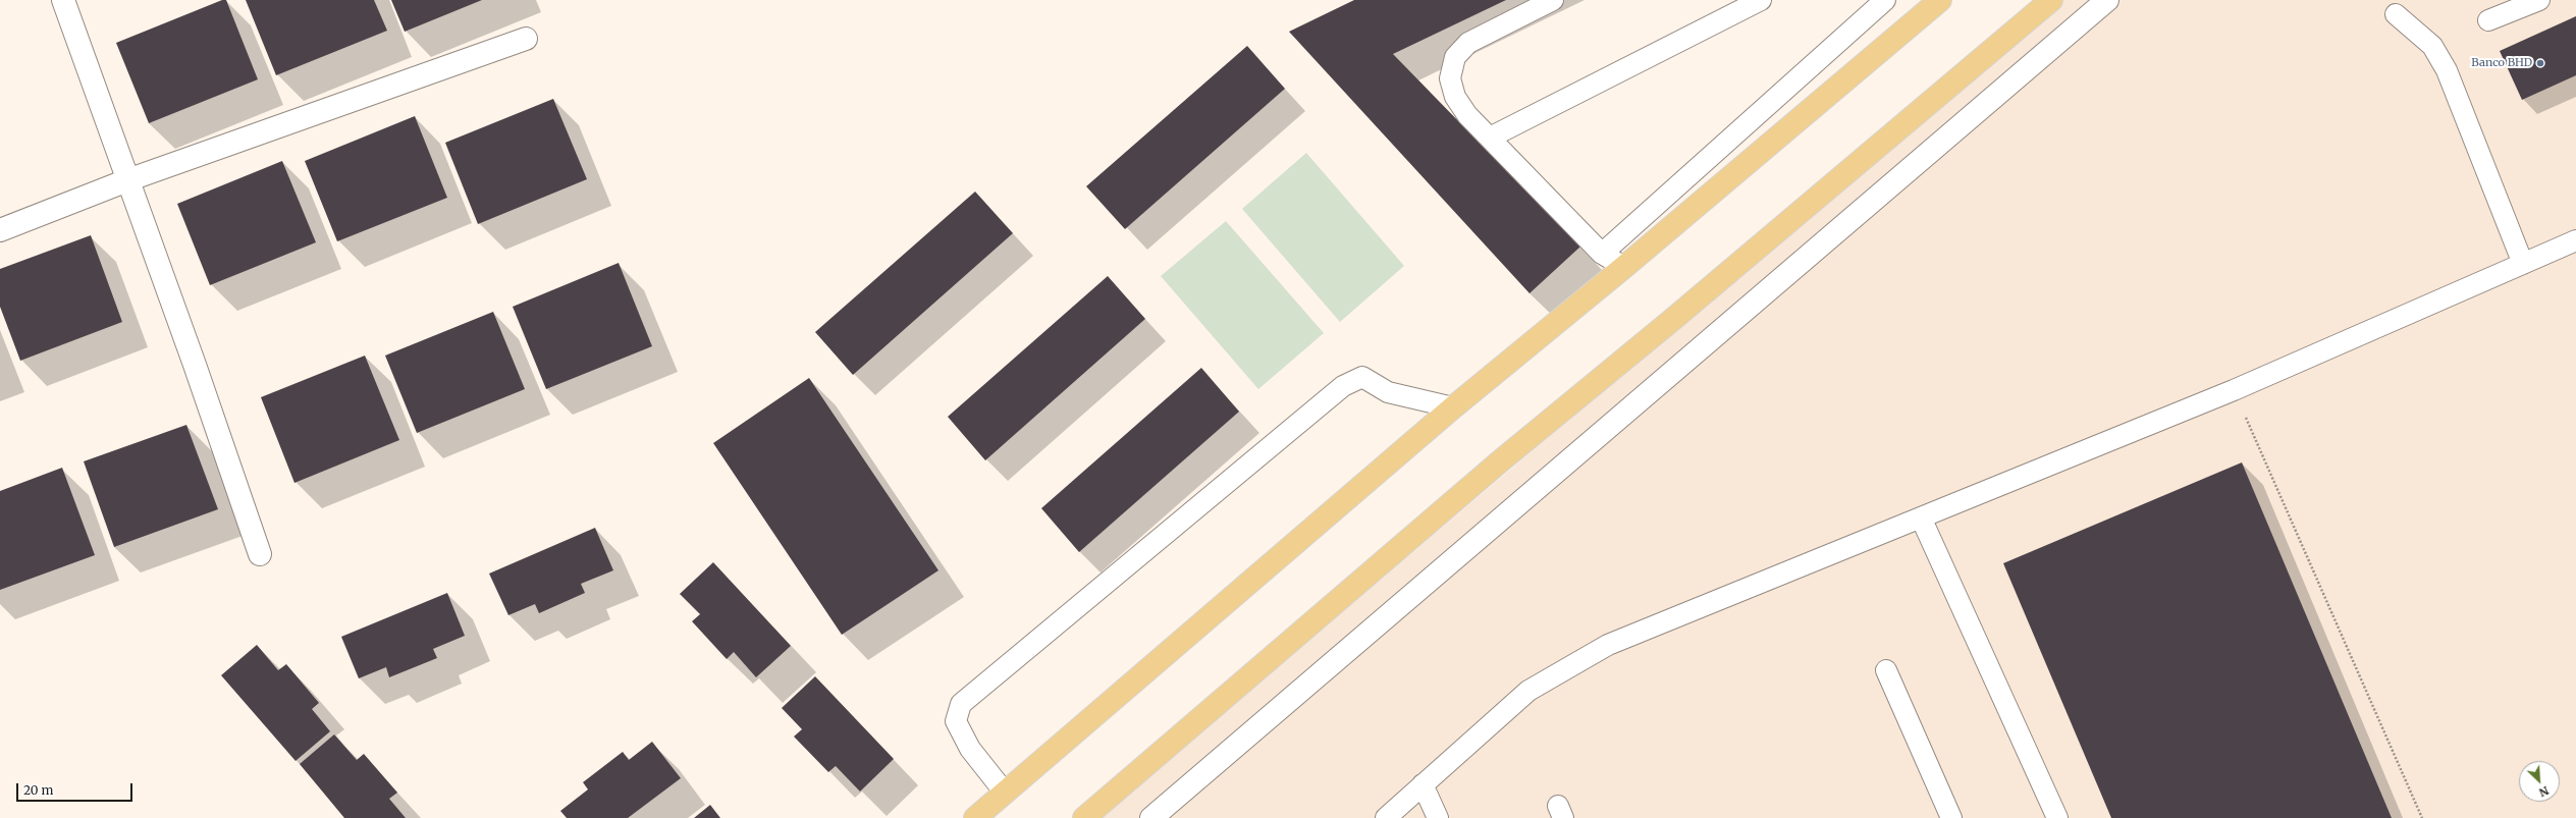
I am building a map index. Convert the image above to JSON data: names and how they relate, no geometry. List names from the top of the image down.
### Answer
{
  "places": ["Banco BHD"],
  "scale_bar": "20 m",
  "north": "bottom right"
}
